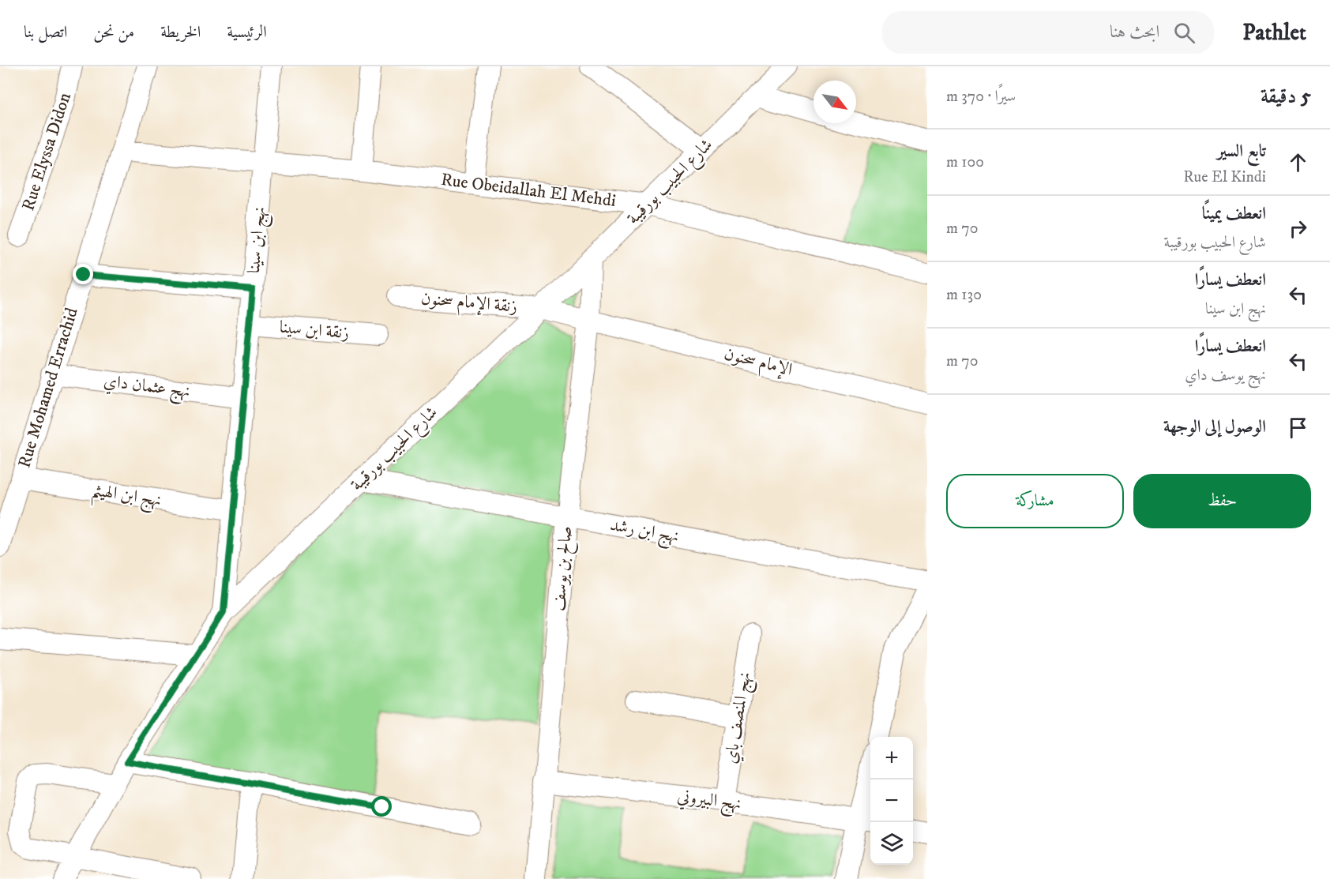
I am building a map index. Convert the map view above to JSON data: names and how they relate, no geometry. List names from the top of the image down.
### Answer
{
  "streets": {
    "street": [
      "Rue Elyssa Didon",
      "شارع الحبيب بورقيبة",
      "Rue Obeidallah El Mehdi",
      "نهج ابن سينا",
      "زنقة الإمام سحنون",
      "زنقة ابن سينا",
      "الإمام سحنون",
      "نهج عثمان داي",
      "Rue Mohamed Errachid",
      "نهج ابن الهيثم",
      "نهج ابن رشد",
      "صالح بن يوسف",
      "نهج المنصف باي",
      "نهج البيروني"
    ]
  },
  "crossings": [
    ["شارع الحبيب بورقيبة", "Rue Obeidallah El Mehdi"],
    ["شارع الحبيب بورقيبة", "نهج ابن سينا"],
    ["شارع الحبيب بورقيبة", "زنقة الإمام سحنون"],
    ["شارع الحبيب بورقيبة", "نهج ابن رشد"],
    ["شارع الحبيب بورقيبة", "صالح بن يوسف"],
    ["Rue Obeidallah El Mehdi", "نهج ابن سينا"],
    ["Rue Obeidallah El Mehdi", "Rue Mohamed Errachid"],
    ["نهج ابن سينا", "زنقة ابن سينا"],
    ["نهج ابن سينا", "نهج عثمان داي"],
    ["نهج ابن سينا", "نهج ابن الهيثم"],
    ["زنقة الإمام سحنون", "الإمام سحنون"],
    ["زنقة الإمام سحنون", "صالح بن يوسف"],
    ["الإمام سحنون", "صالح بن يوسف"],
    ["نهج عثمان داي", "Rue Mohamed Errachid"],
    ["Rue Mohamed Errachid", "نهج ابن الهيثم"],
    ["نهج ابن رشد", "صالح بن يوسف"],
    ["صالح بن يوسف", "نهج البيروني"],
    ["نهج المنصف باي", "نهج البيروني"]
  ],
  "north": "bottom right",
  "page": {
    "header": "Pathlet",
    "search": "ابحث هنا",
    "nav": [
      "الرئيسية",
      "الخريطة",
      "من نحن",
      "اتصل بنا"
    ],
    "heading": ["5 دقيقة", "سيرًا · 370 m"],
    "list": [
      ["تابع السير", "Rue El Kindi", "100 m"],
      ["انعطف يمينًا", "شارع الحبيب بورقيبة", "70 m"],
      ["انعطف يسارًا", "نهج ابن سينا", "130 m"],
      ["انعطف يسارًا", "نهج يوسف داي", "70 m"],
      "الوصول إلى الوجهة"
    ],
    "buttons": ["حفظ", "مشاركة"],
    "map_buttons": ["+", "−"]
  }
}
